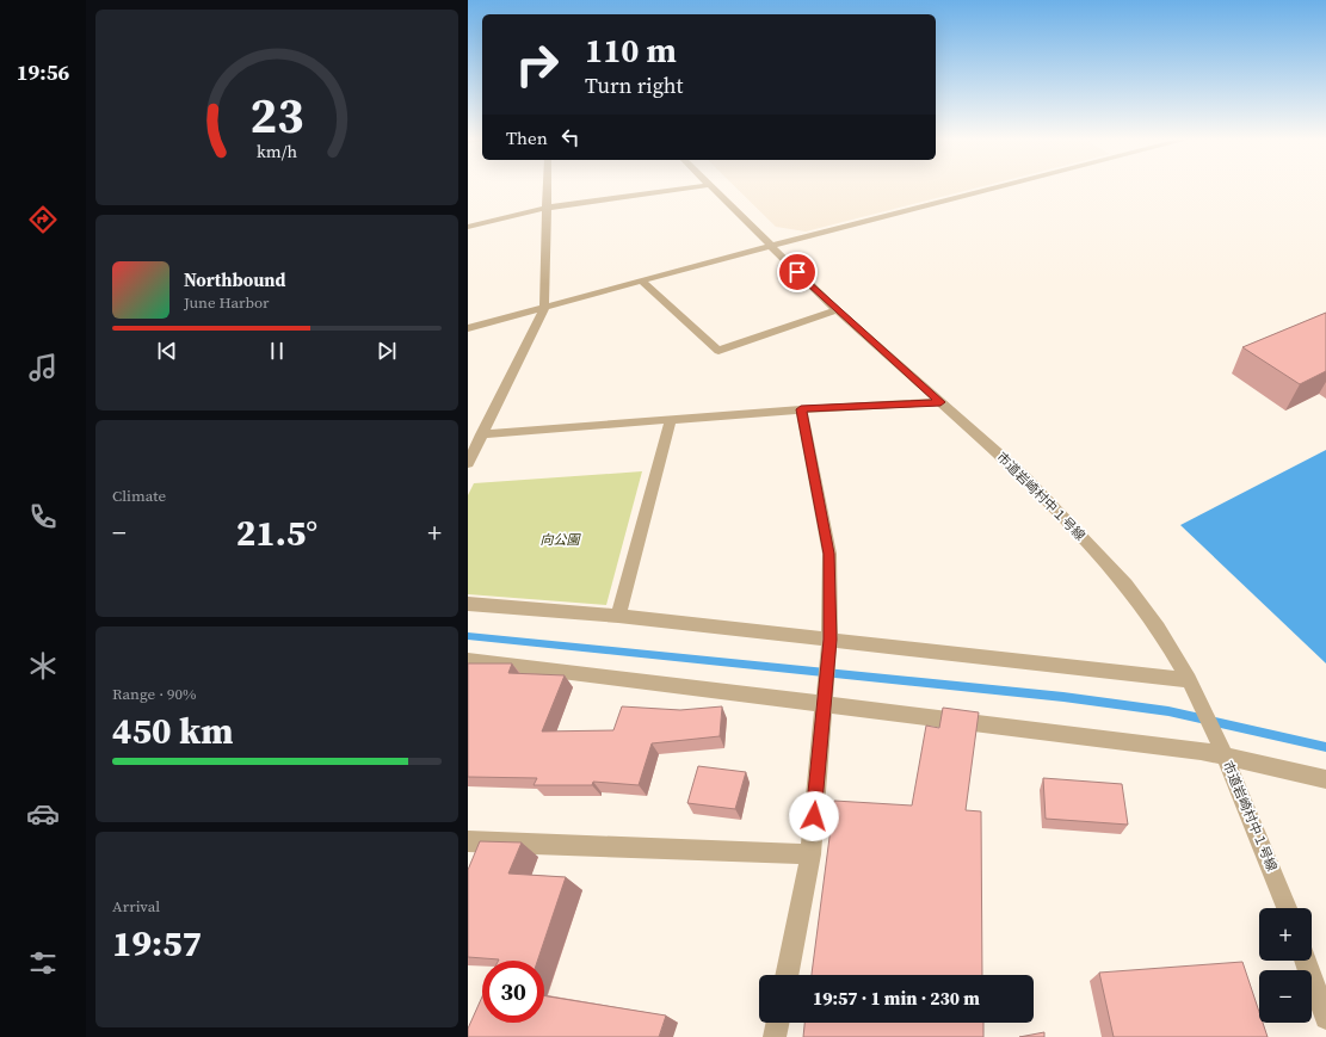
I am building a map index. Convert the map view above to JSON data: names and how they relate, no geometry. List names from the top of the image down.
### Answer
{
  "streets": {
    "street": ["市道岩崎村中１号線"]
  },
  "parks": ["向公園"],
  "page": {
    "tabs": "19:56",
    "turn": ["110 m", "Turn right"],
    "then": "Then",
    "song": ["Northbound", "June Harbor"],
    "tile": [
      "Climate",
      ["Range · 90%", "450 km"],
      ["Arrival", "19:57"]
    ],
    "heat": ["−", "21.5°", "+"],
    "map_buttons": ["+", "−"],
    "limit": "30",
    "trip": "19:57 · 1 min · 230 m",
    "gauge": ["23", "km/h"]
  }
}
